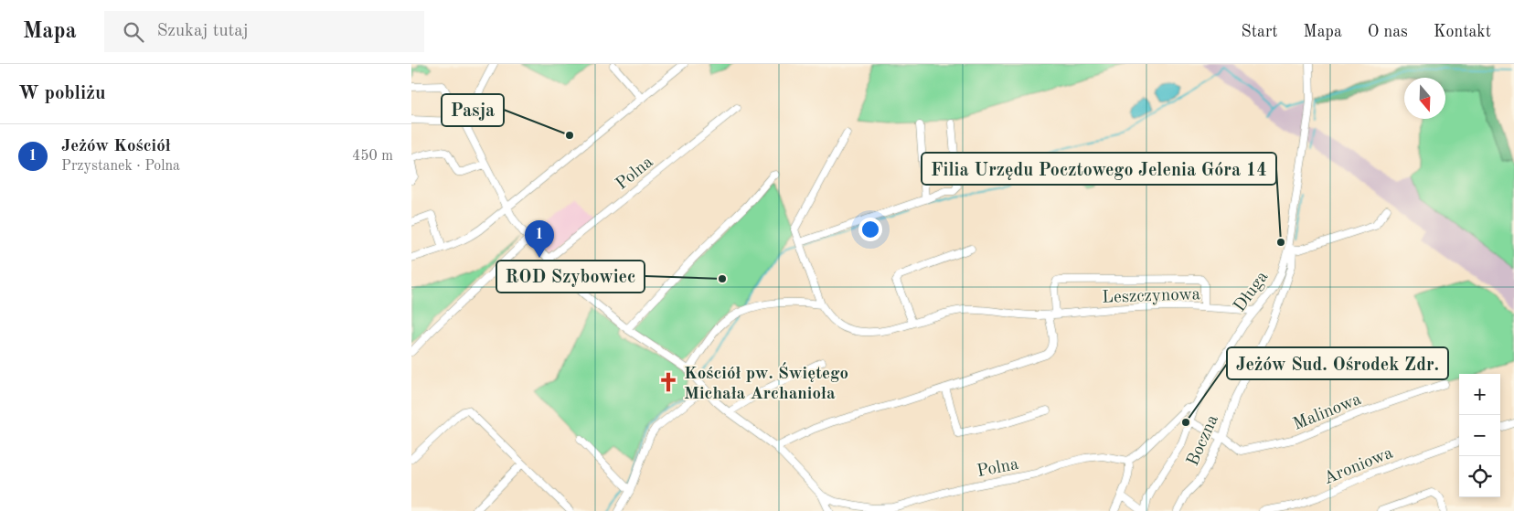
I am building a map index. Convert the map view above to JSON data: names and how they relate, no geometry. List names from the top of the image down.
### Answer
{
  "streets": {
    "street": [
      "Polna",
      "Długa",
      "Leszczynowa",
      "Malinowa",
      "Boczna",
      "Aroniowa"
    ]
  },
  "crossings": [
    ["Długa", "Leszczynowa"],
    ["Długa", "Malinowa"],
    ["Długa", "Boczna"],
    ["Malinowa", "Boczna"]
  ],
  "places": {
    "other": [
      "Pasja",
      "Filia Urzędu Pocztowego Jelenia Góra 14",
      "ROD Szybowiec",
      "Jeżów Sud. Ośrodek Zdr."
    ],
    "church": ["Kościół pw. Świętego Michała Archanioła"]
  },
  "north": "bottom",
  "page": {
    "header": "Mapa",
    "search": "Szukaj tutaj",
    "nav": [
      "Start",
      "Mapa",
      "O nas",
      "Kontakt"
    ],
    "heading": "W pobliżu",
    "list": [
      {
        "mark": "1",
        "name": "Jeżów Kościół",
        "note": "Przystanek · Polna",
        "value": "450 m"
      }
    ],
    "pins": "1",
    "map_buttons": ["+", "−"]
  }
}
